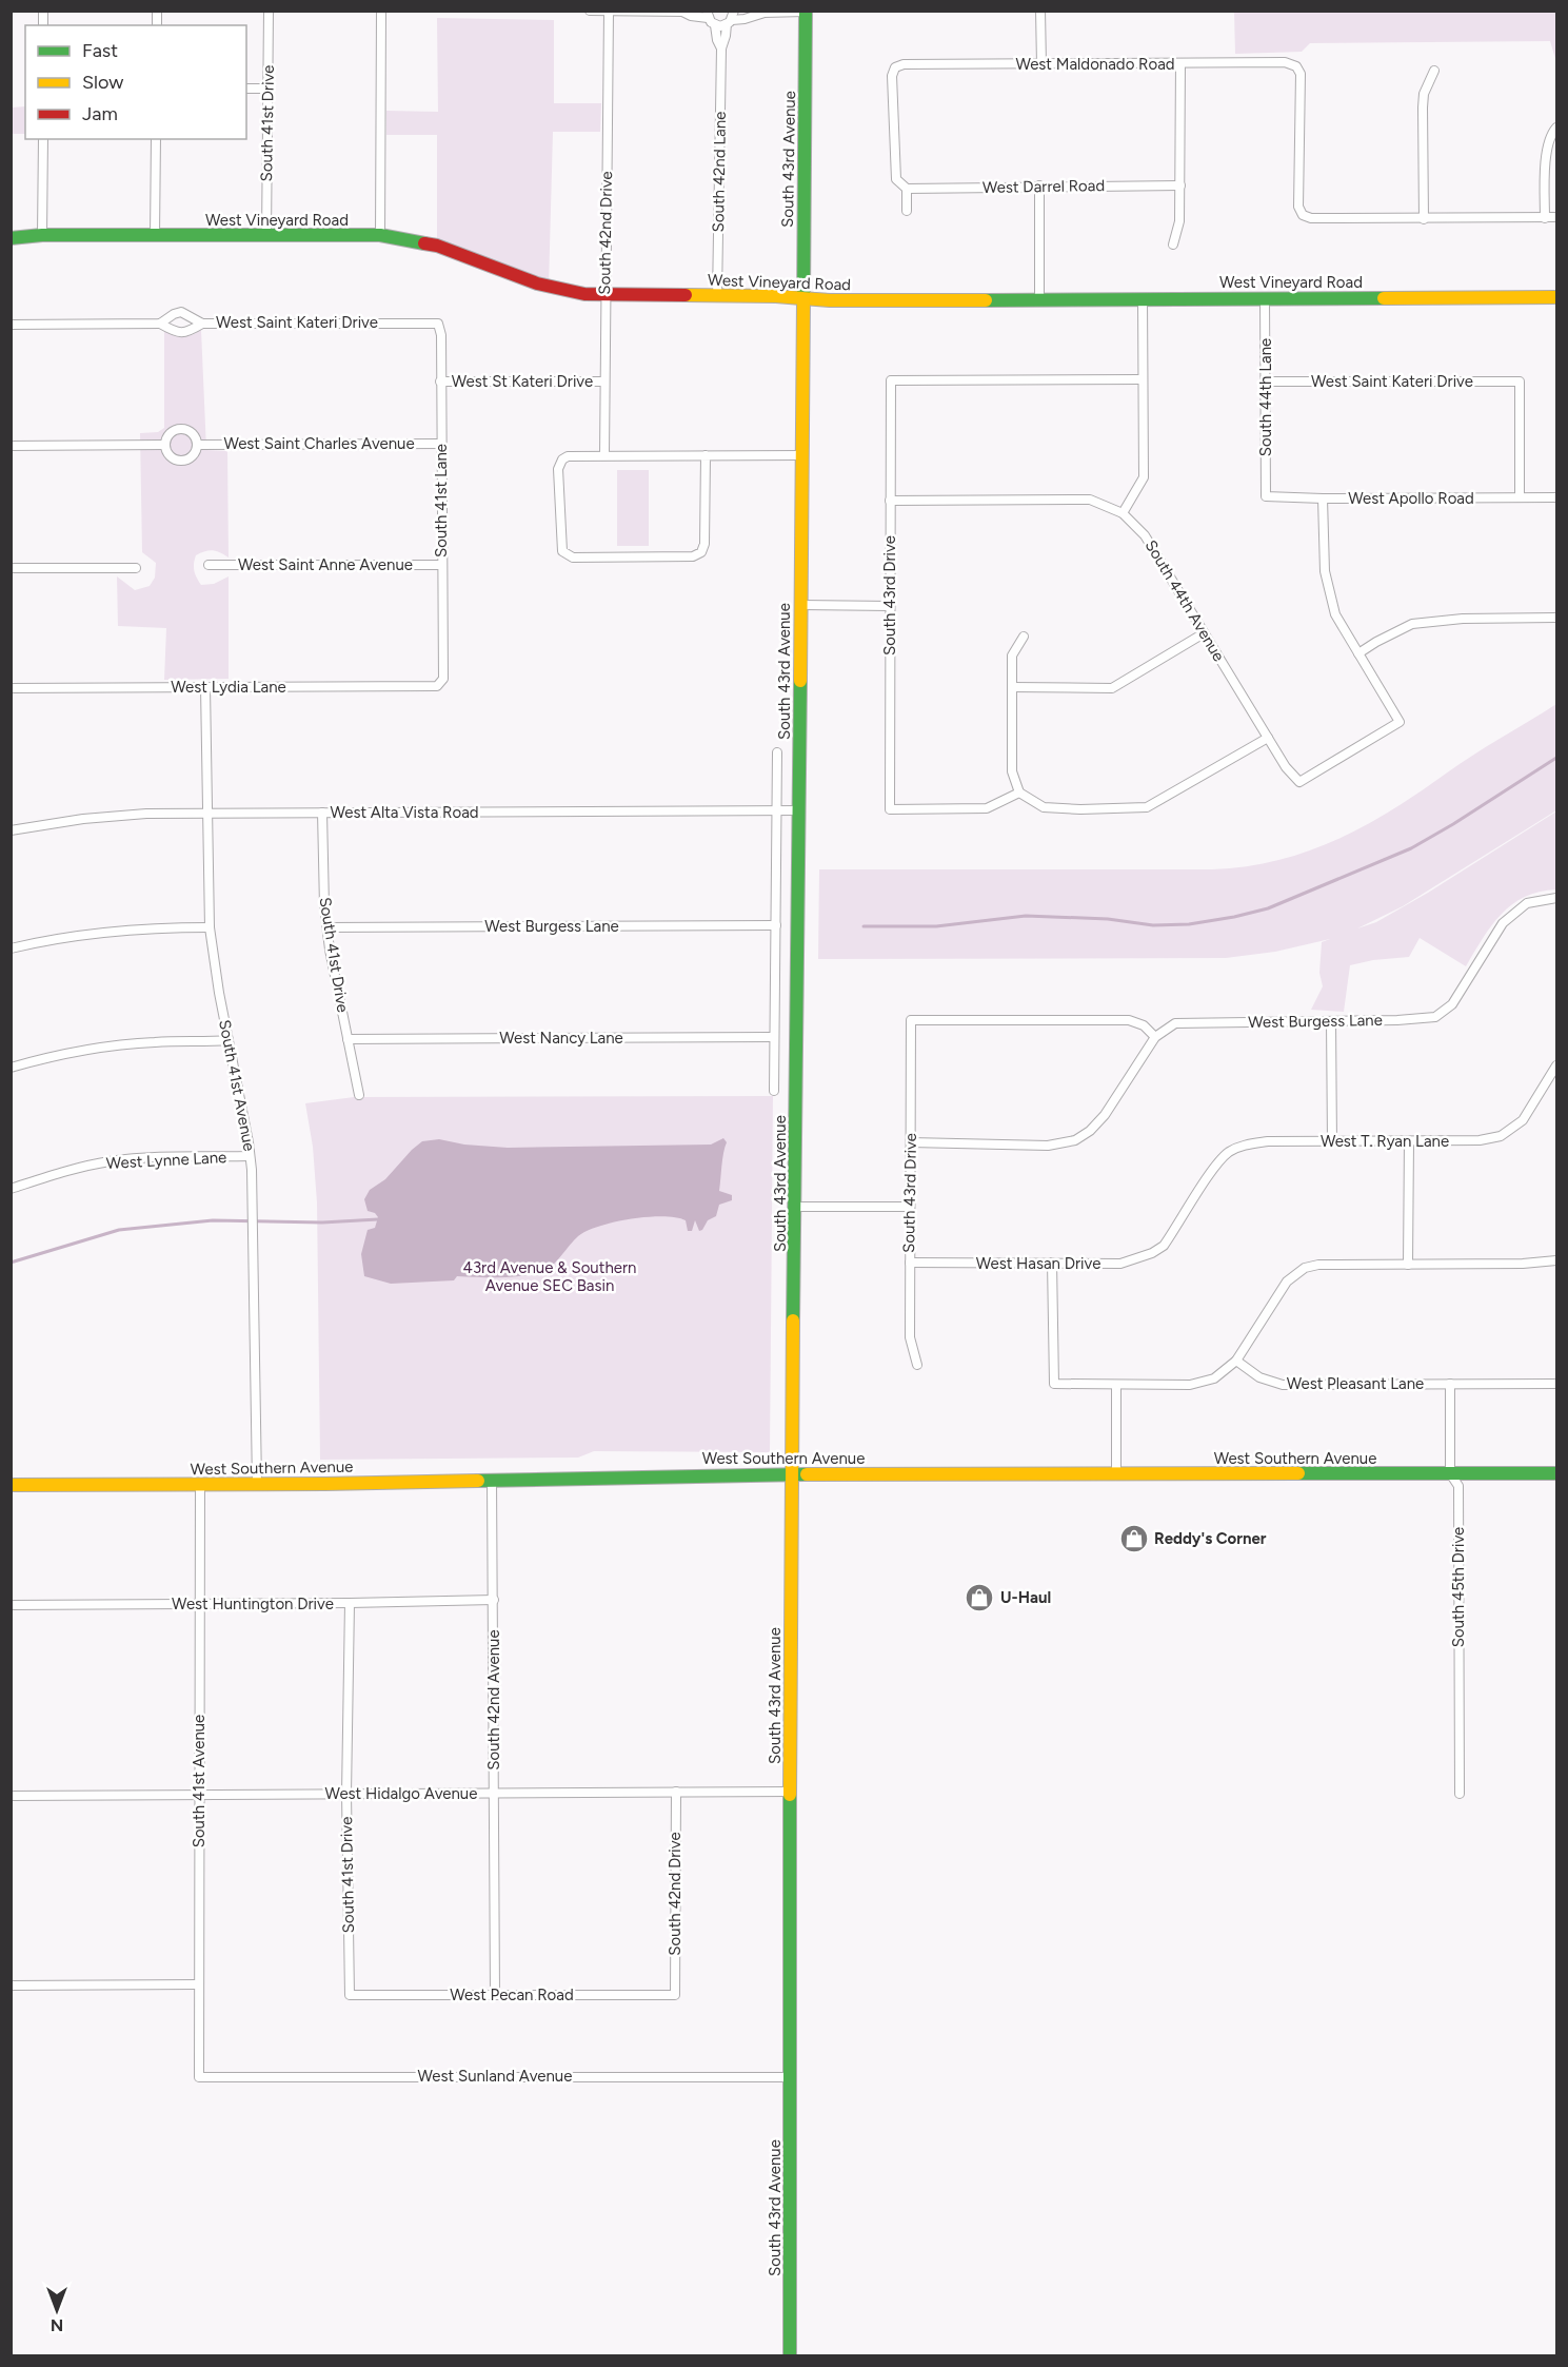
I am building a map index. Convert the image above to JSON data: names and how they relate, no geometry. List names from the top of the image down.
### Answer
{
  "streets": {
    "main road": ["South 43rd Avenue", "West Vineyard Road", "West Southern Avenue"],
    "street": [
      "West Maldonado Road",
      "South 41st Drive",
      "South 42nd Lane",
      "West Darrel Road",
      "South 42nd Drive",
      "West Saint Kateri Drive",
      "West St Kateri Drive",
      "South 44th Lane",
      "West Saint Charles Avenue",
      "West Apollo Road",
      "South 41st Lane",
      "West Saint Anne Avenue",
      "South 43rd Drive",
      "South 44th Avenue",
      "West Lydia Lane",
      "West Alta Vista Road",
      "West Burgess Lane",
      "West Nancy Lane",
      "South 41st Avenue",
      "West T. Ryan Lane",
      "West Lynne Lane",
      "West Hasan Drive",
      "West Pleasant Lane",
      "South 45th Drive",
      "West Huntington Drive",
      "South 42nd Avenue",
      "West Hidalgo Avenue",
      "West Pecan Road",
      "West Sunland Avenue"
    ]
  },
  "crossings": [
    ["West Maldonado Road", "West Darrel Road"],
    ["South 41st Drive", "West Vineyard Road"],
    ["South 41st Drive", "West Alta Vista Road"],
    ["South 41st Drive", "West Burgess Lane"],
    ["South 41st Drive", "West Nancy Lane"],
    ["South 41st Drive", "West Huntington Drive"],
    ["South 41st Drive", "West Hidalgo Avenue"],
    ["South 41st Drive", "West Pecan Road"],
    ["South 43rd Avenue", "West Vineyard Road"],
    ["South 43rd Avenue", "West Alta Vista Road"],
    ["South 43rd Avenue", "West Burgess Lane"],
    ["South 43rd Avenue", "West Nancy Lane"],
    ["South 43rd Avenue", "West Southern Avenue"],
    ["South 43rd Avenue", "West Hidalgo Avenue"],
    ["South 43rd Avenue", "West Sunland Avenue"],
    ["South 42nd Lane", "West Vineyard Road"],
    ["West Vineyard Road", "South 42nd Drive"],
    ["West Vineyard Road", "South 44th Lane"],
    ["South 42nd Drive", "West St Kateri Drive"],
    ["South 42nd Drive", "West Hidalgo Avenue"],
    ["South 42nd Drive", "West Pecan Road"],
    ["West Saint Kateri Drive", "South 44th Lane"],
    ["West Saint Kateri Drive", "West Apollo Road"],
    ["West Saint Kateri Drive", "South 41st Lane"],
    ["West St Kateri Drive", "South 41st Lane"],
    ["South 44th Lane", "West Apollo Road"],
    ["West Saint Charles Avenue", "South 41st Lane"],
    ["South 41st Lane", "West Saint Anne Avenue"],
    ["South 41st Lane", "West Lydia Lane"],
    ["South 43rd Drive", "West Burgess Lane"],
    ["South 43rd Drive", "West Hasan Drive"],
    ["West Lydia Lane", "South 41st Avenue"],
    ["West Alta Vista Road", "South 41st Avenue"],
    ["South 41st Avenue", "West Lynne Lane"],
    ["South 41st Avenue", "West Southern Avenue"],
    ["South 41st Avenue", "West Huntington Drive"],
    ["South 41st Avenue", "West Hidalgo Avenue"],
    ["South 41st Avenue", "West Sunland Avenue"],
    ["West T. Ryan Lane", "West Hasan Drive"],
    ["West Pleasant Lane", "South 45th Drive"],
    ["West Southern Avenue", "South 45th Drive"],
    ["West Southern Avenue", "South 42nd Avenue"],
    ["West Huntington Drive", "South 42nd Avenue"],
    ["South 42nd Avenue", "West Hidalgo Avenue"],
    ["South 42nd Avenue", "West Pecan Road"]
  ],
  "parks": ["43rd Avenue & Southern Avenue SEC Basin"],
  "places": {
    "shop": ["Reddy's Corner", "U-Haul"]
  },
  "legend": ["Fast", "Slow", "Jam"],
  "north": "bottom"
}
